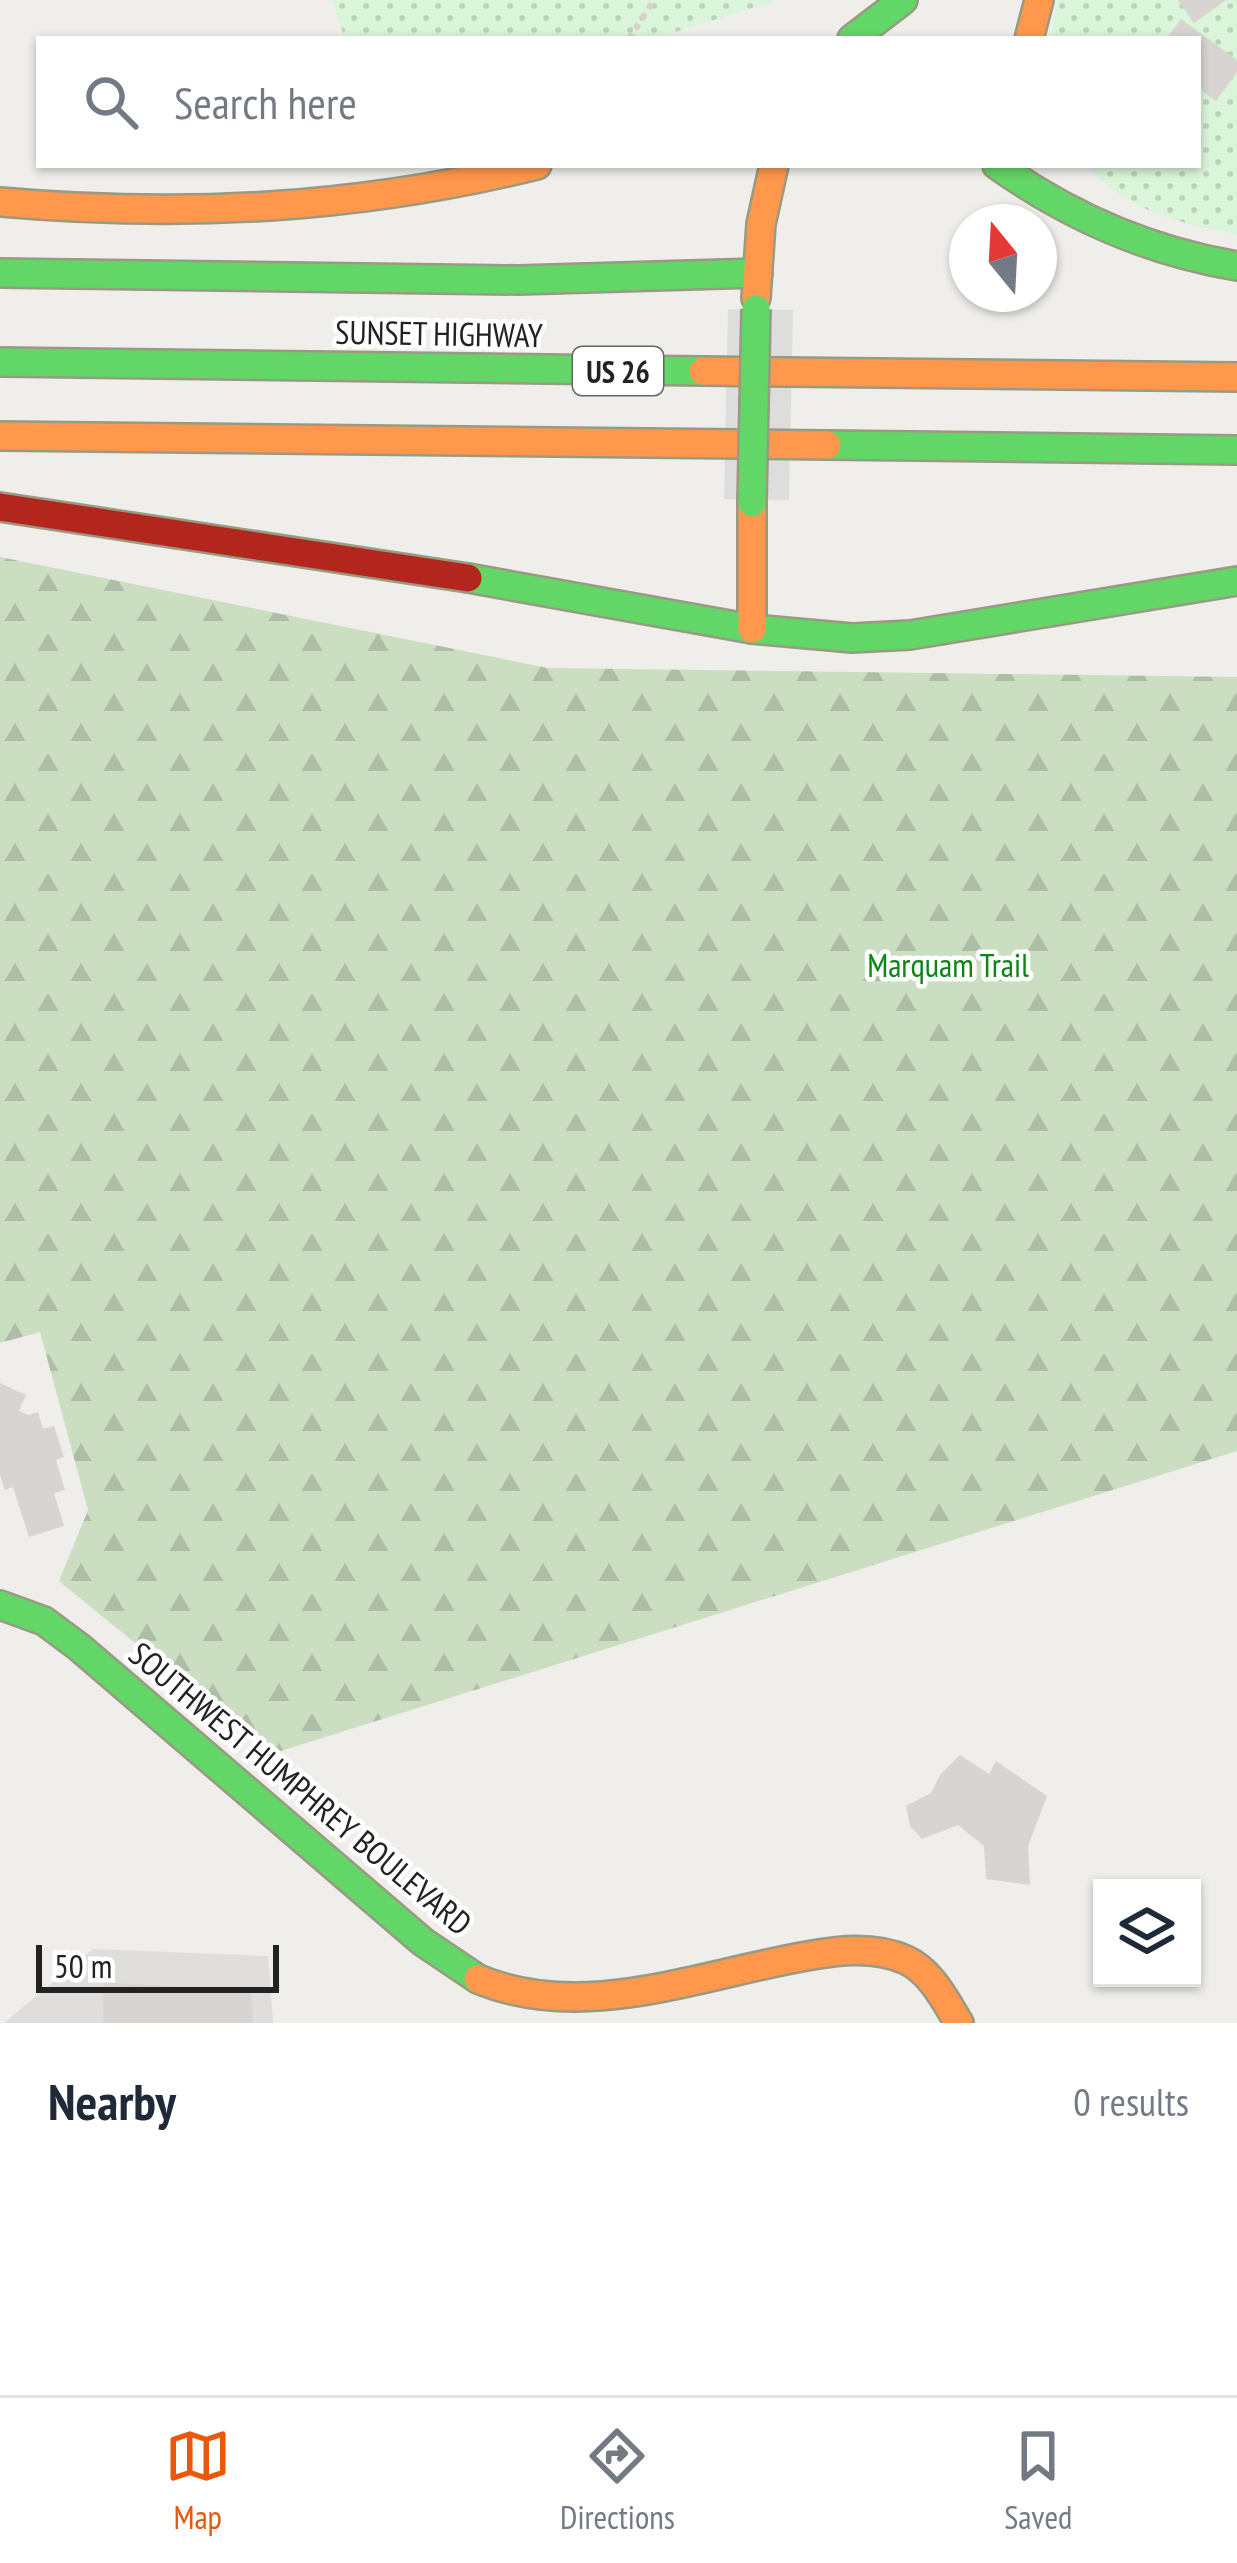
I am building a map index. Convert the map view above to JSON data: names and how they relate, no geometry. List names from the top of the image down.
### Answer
{
  "streets": {
    "main road": ["SUNSET HIGHWAY", "US 26", "SOUTHWEST HUMPHREY BOULEVARD"]
  },
  "parks": ["Marquam Trail"],
  "scale_bar": "50 m",
  "north": "top",
  "page": {
    "search": "Search here",
    "scale": "50 m",
    "heading": ["Nearby", "0 results"],
    "nav": ["Map", "Directions", "Saved"]
  }
}
